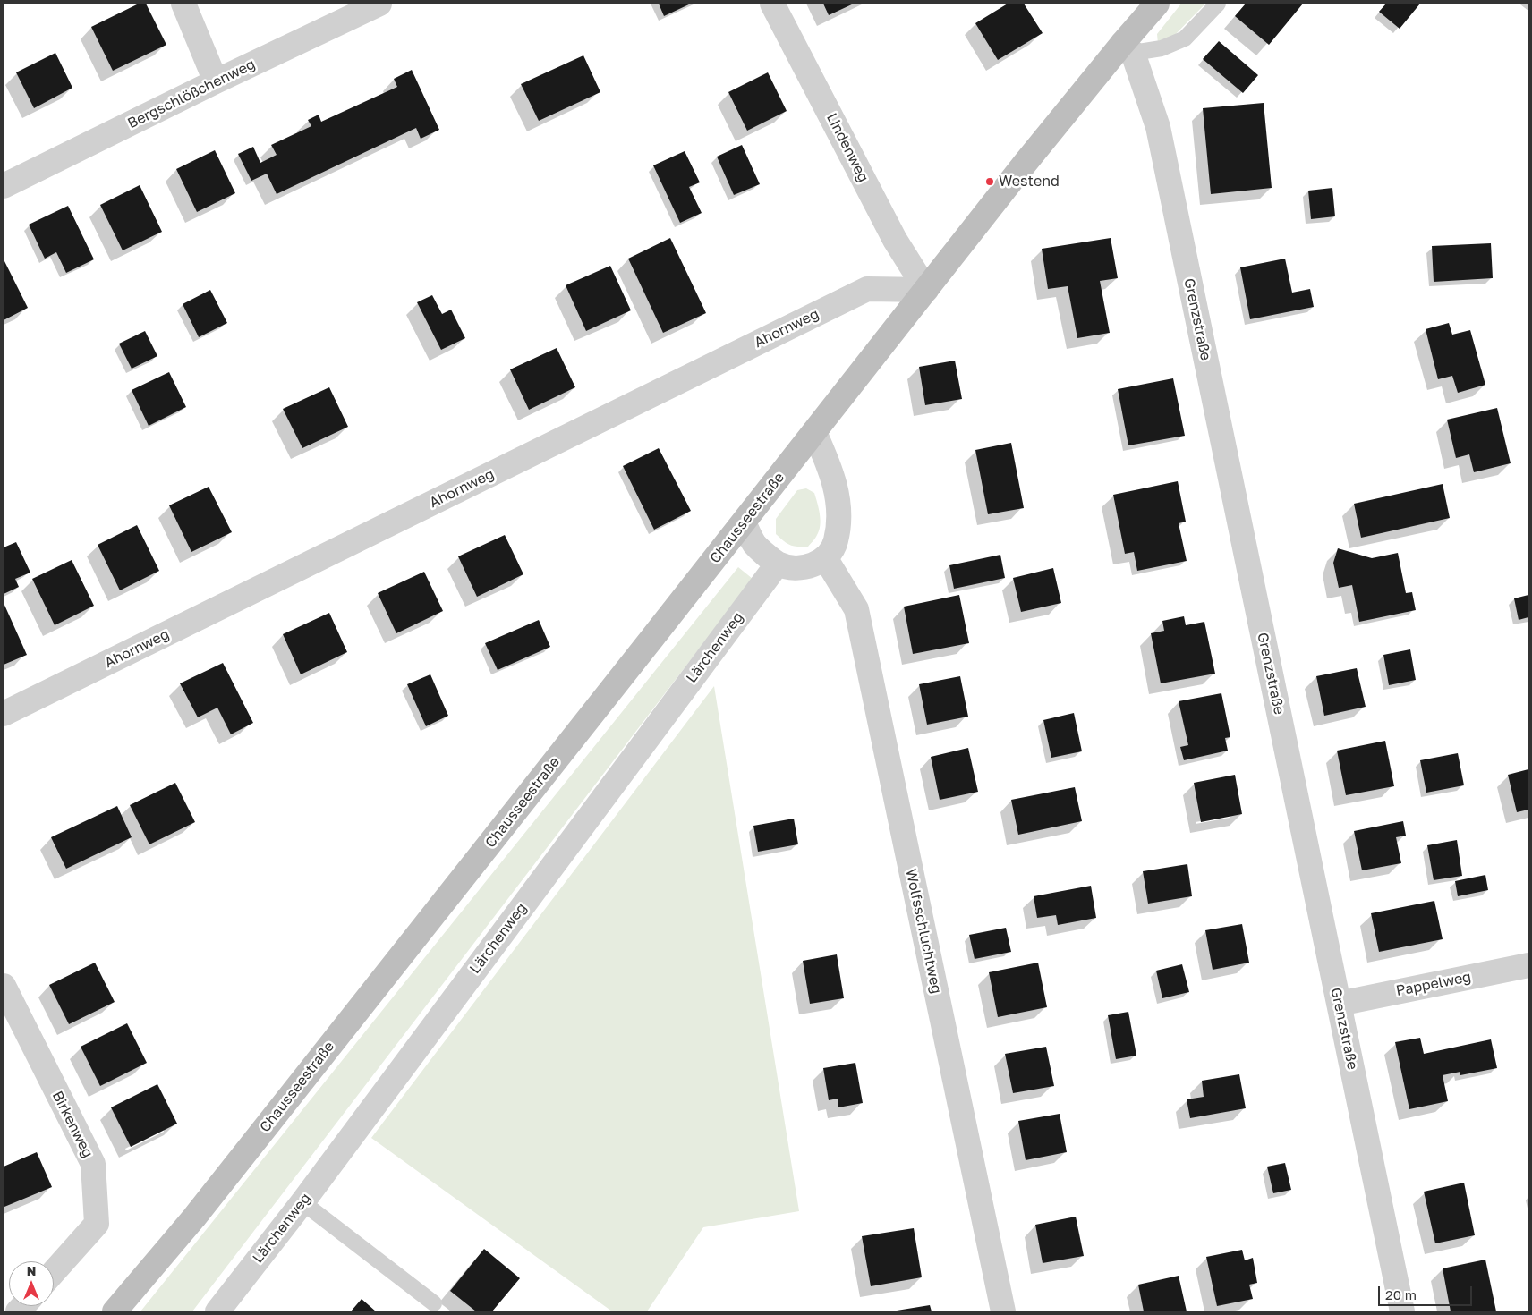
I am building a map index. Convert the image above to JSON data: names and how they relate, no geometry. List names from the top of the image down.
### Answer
{
  "streets": {
    "main road": ["Chausseestraße"],
    "street": [
      "Bergschlößchenweg",
      "Lindenweg",
      "Grenzstraße",
      "Ahornweg",
      "Lärchenweg",
      "Wolfsschluchtweg",
      "Pappelweg",
      "Birkenweg"
    ]
  },
  "crossings": [
    ["Lindenweg", "Ahornweg"],
    ["Lindenweg", "Chausseestraße"],
    ["Grenzstraße", "Pappelweg"],
    ["Ahornweg", "Chausseestraße"]
  ],
  "places": ["Westend"],
  "scale_bar": "20 m",
  "north": "top"
}
